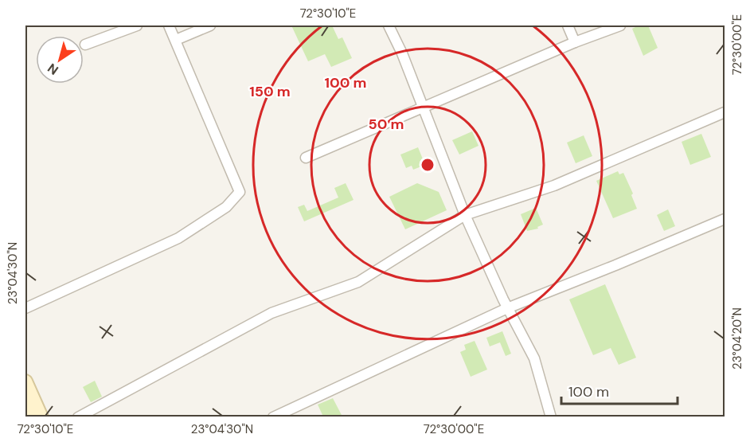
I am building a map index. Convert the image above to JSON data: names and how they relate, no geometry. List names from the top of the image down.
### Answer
{
  "scale_bar": "100 m",
  "north": "bottom left",
  "coordinates": [
    "72°30'10\"E",
    "72°30'00\"E",
    "23°04'30\"N",
    "23°04'20\"N"
  ],
  "rings": ["100 m", "150 m", "50 m"]
}
